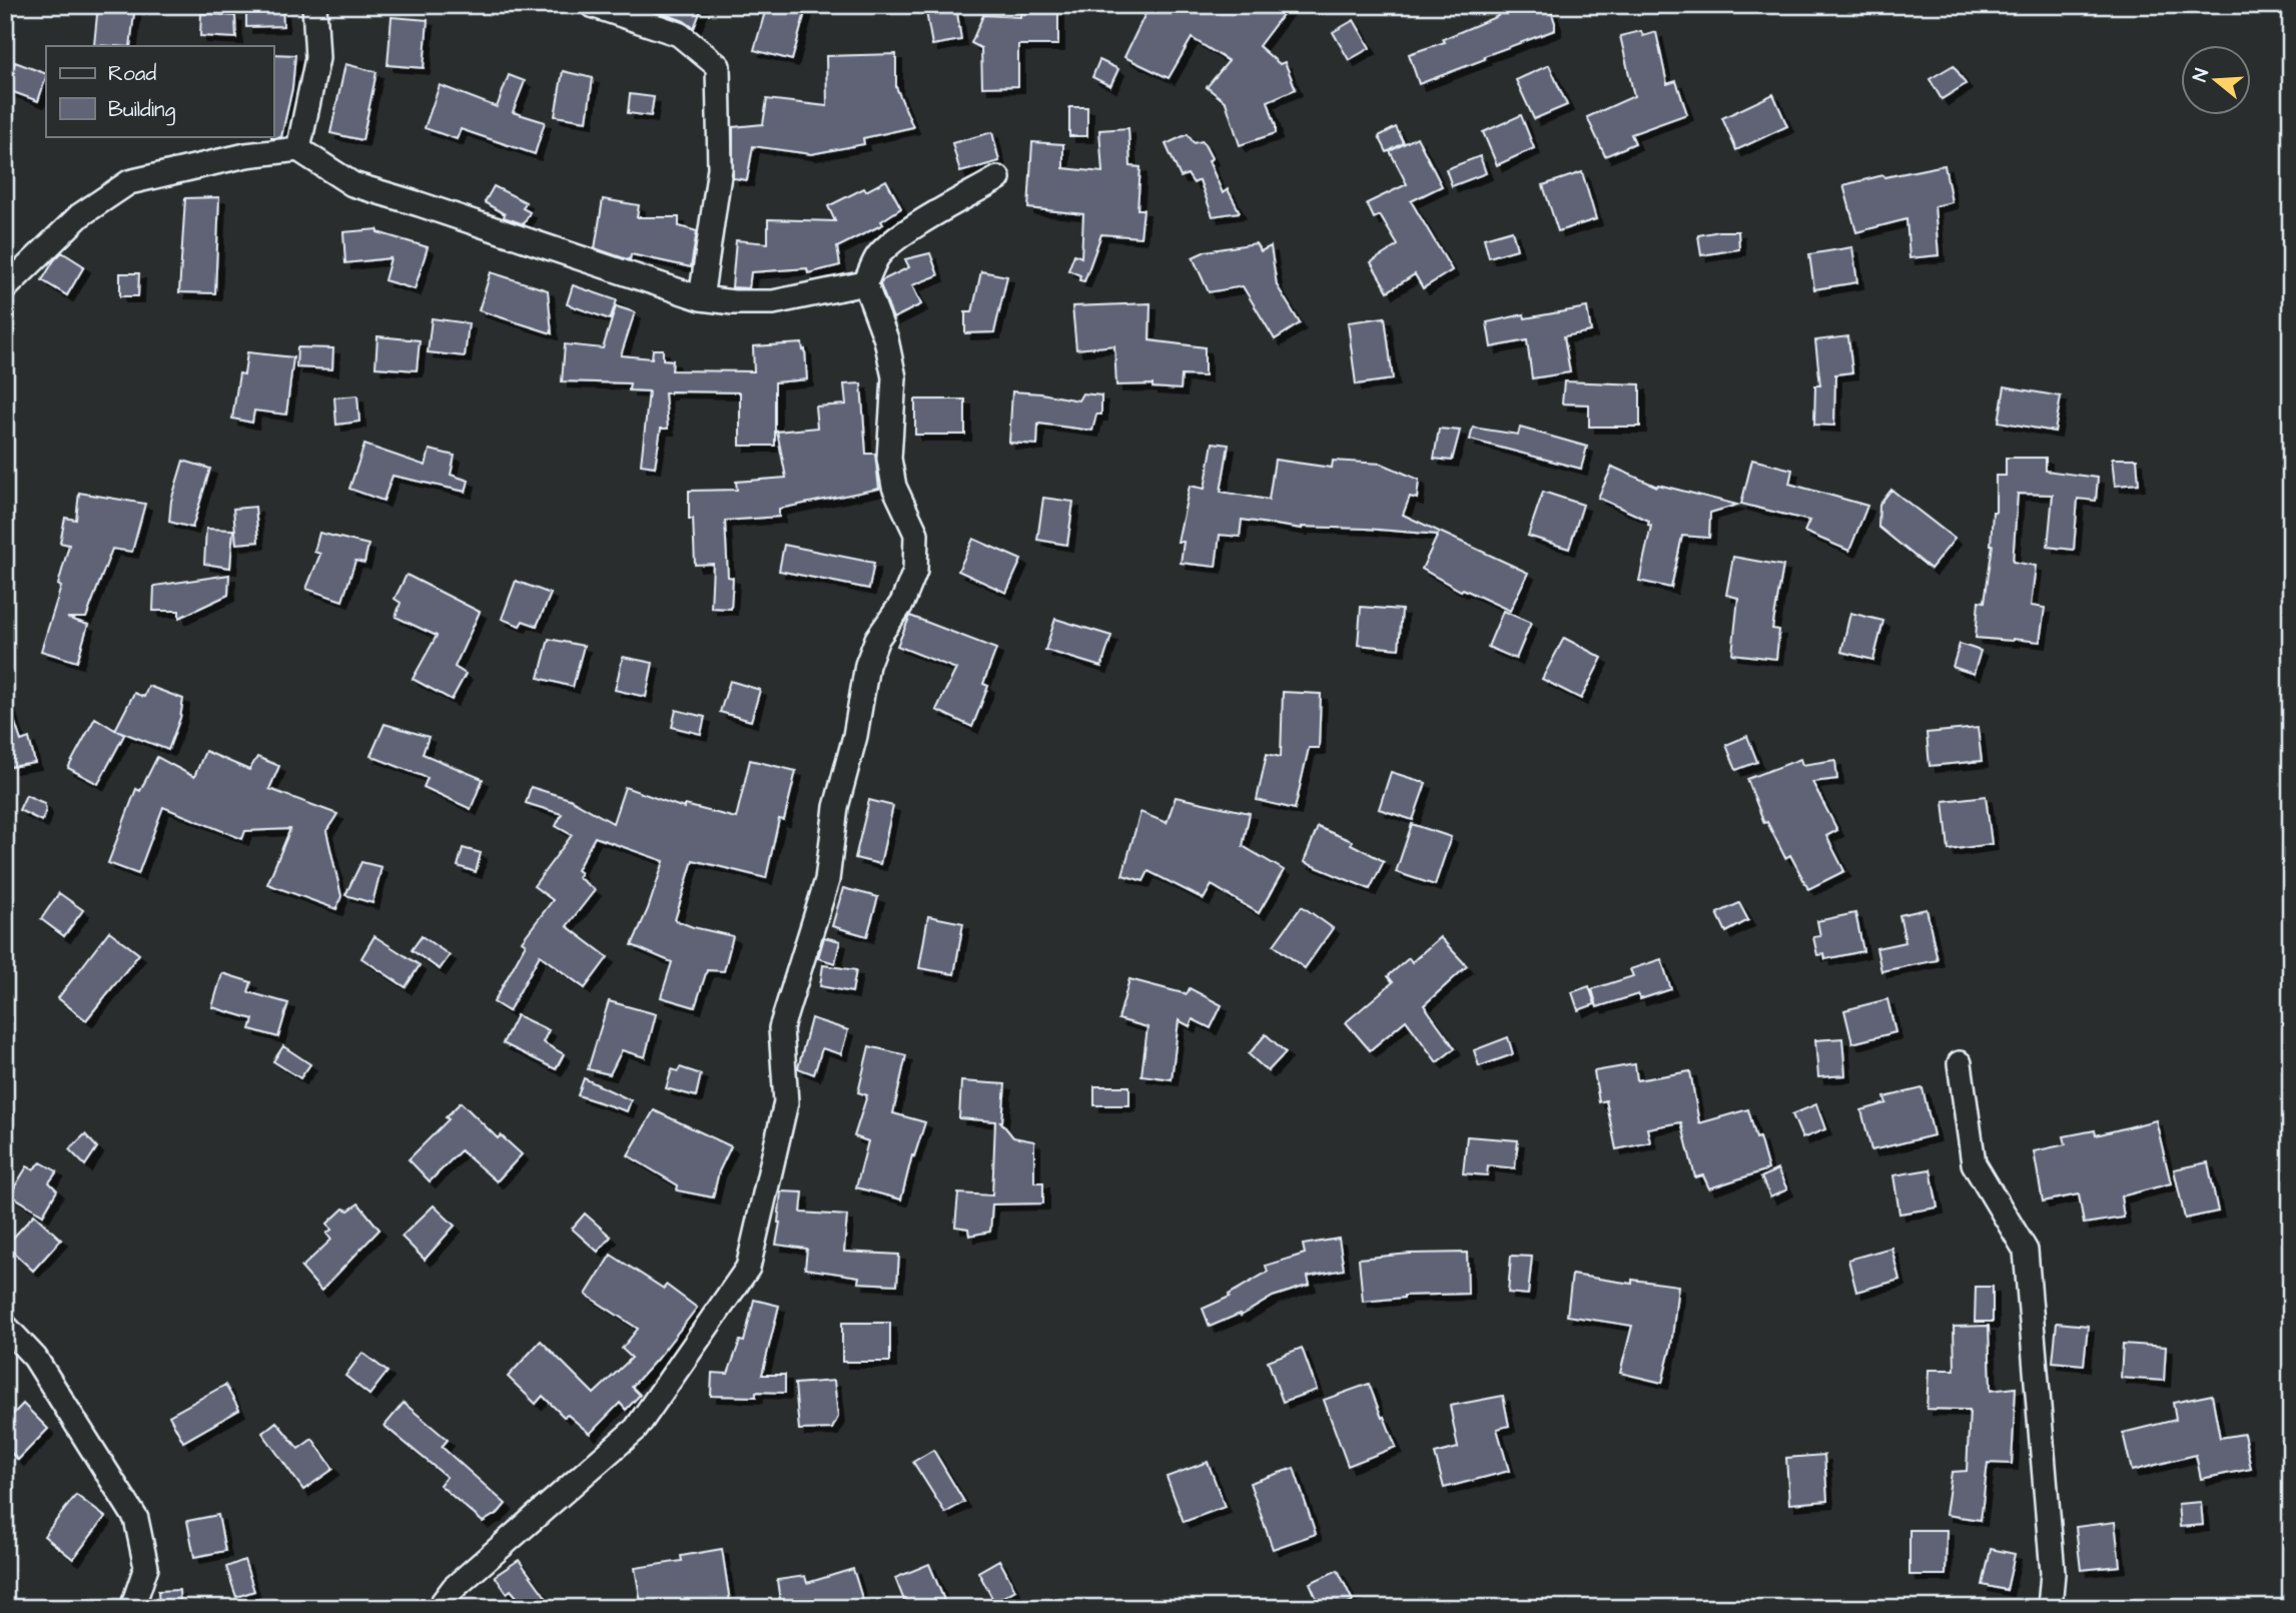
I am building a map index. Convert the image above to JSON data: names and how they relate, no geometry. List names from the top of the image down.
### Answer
{
  "legend": ["Road", "Building"],
  "north": "left"
}
